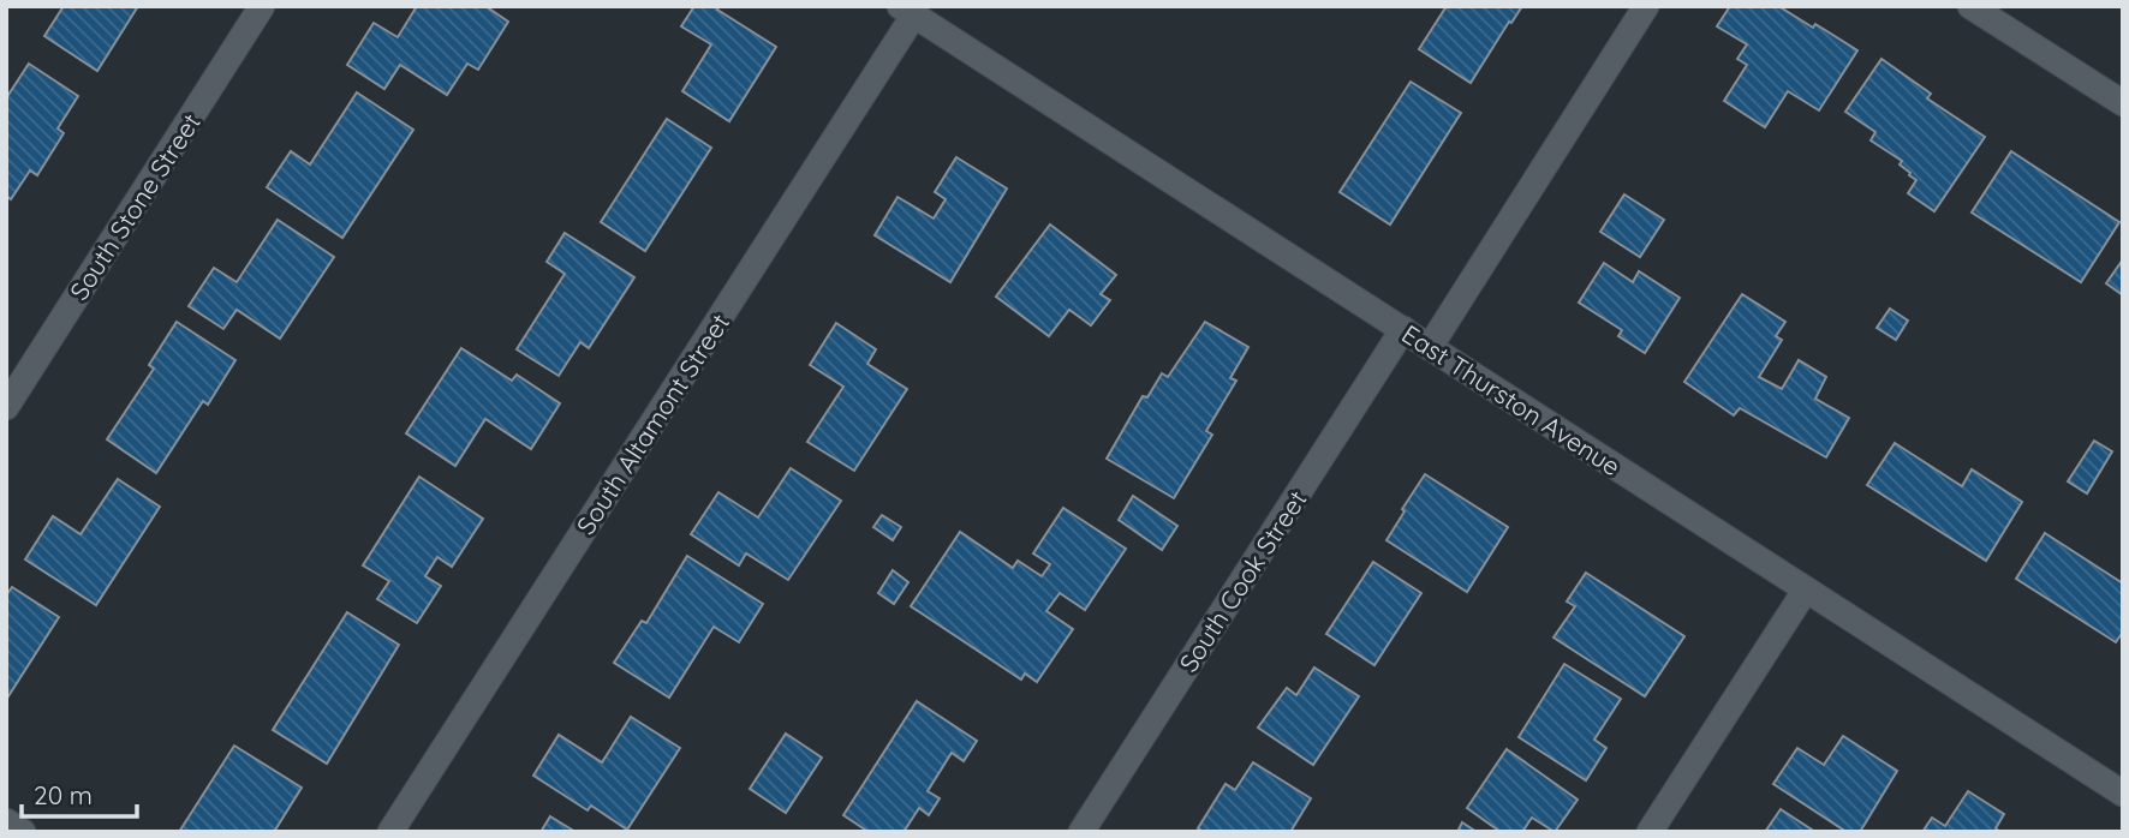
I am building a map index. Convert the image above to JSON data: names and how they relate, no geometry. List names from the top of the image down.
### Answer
{
  "streets": {
    "street": [
      "South Stone Street",
      "East Thurston Avenue",
      "South Altamont Street",
      "South Cook Street"
    ]
  },
  "crossings": [
    ["East Thurston Avenue", "South Altamont Street"],
    ["East Thurston Avenue", "South Cook Street"]
  ],
  "scale_bar": "20 m"
}
